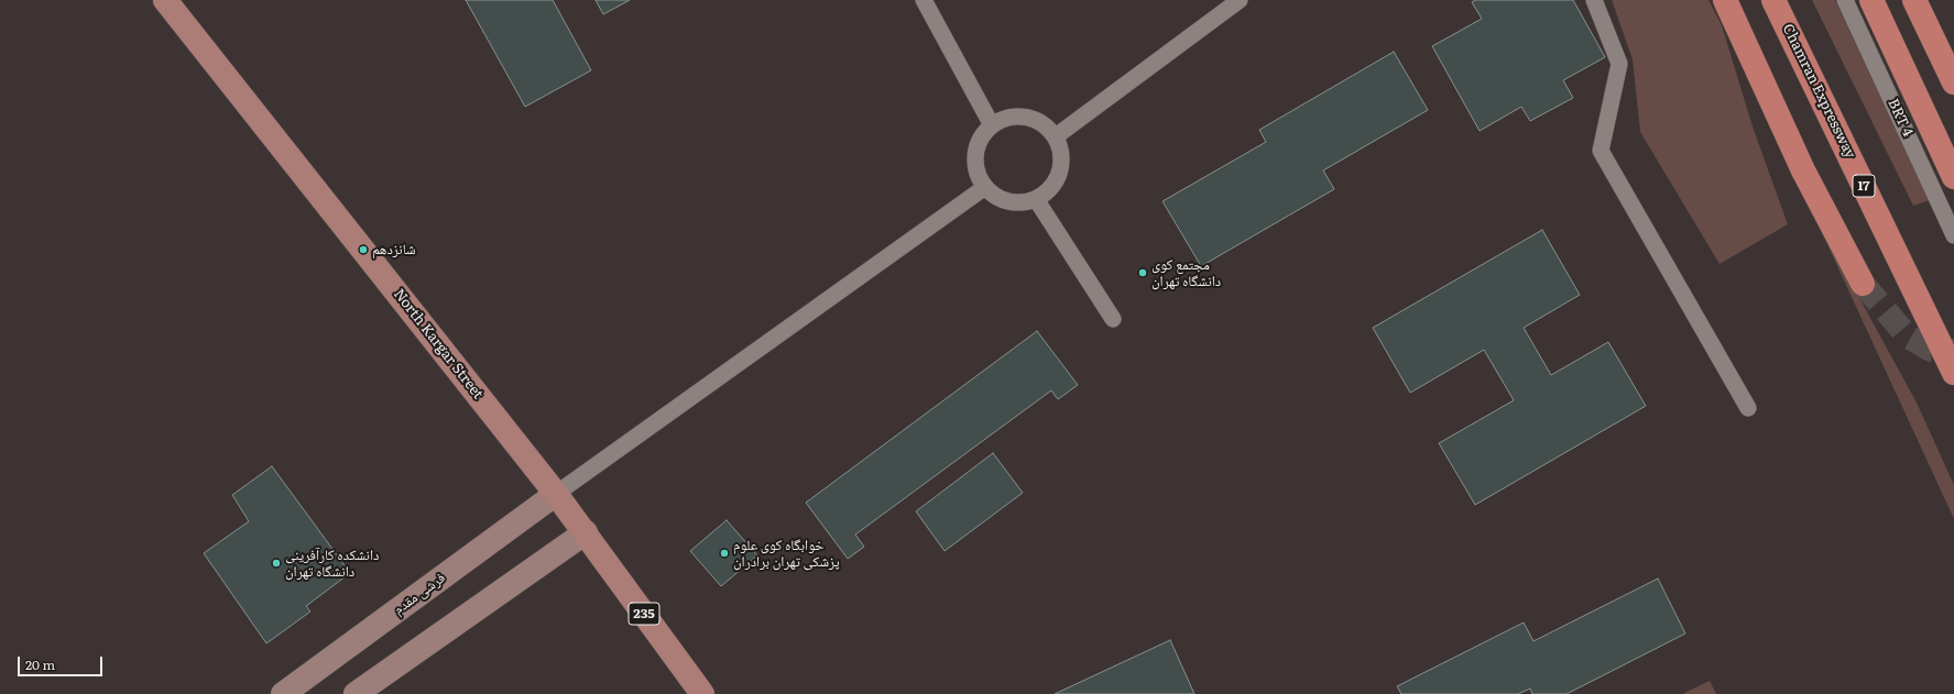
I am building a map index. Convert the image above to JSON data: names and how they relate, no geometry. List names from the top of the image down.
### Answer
{
  "streets": {
    "highway": ["Chamran Expressway", "17"],
    "main road": ["North Kargar Street", "235"],
    "street": ["فرشی مقدم"],
    "lane": ["BRT 4"]
  },
  "crossings": [
    ["North Kargar Street", "فرشی مقدم"]
  ],
  "places": [
    "شانزدهم",
    "مجتمع کوی دانشگاه تهران",
    "خوابگاه کوی علوم پزشکی تهران برادران",
    "دانشکده کارآفرینی دانشگاه تهران"
  ],
  "scale_bar": "20 m"
}
